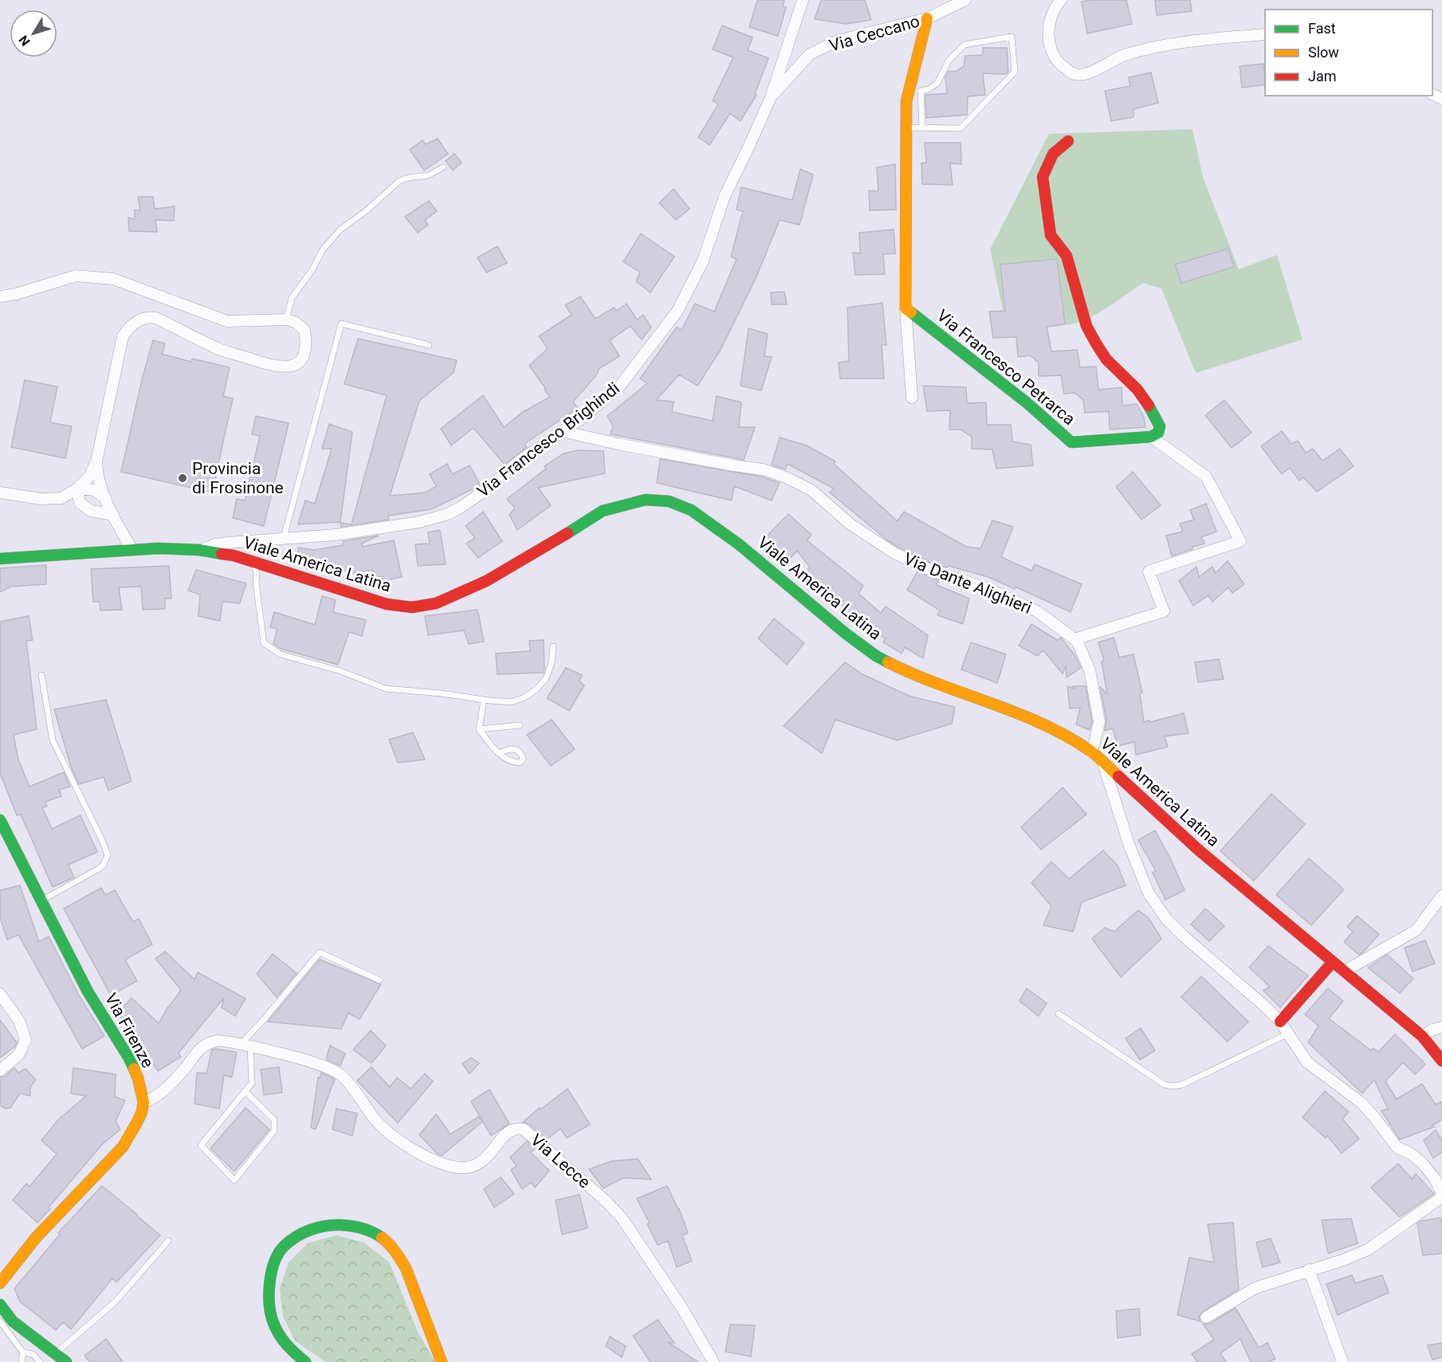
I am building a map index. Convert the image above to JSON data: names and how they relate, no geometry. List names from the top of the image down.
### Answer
{
  "streets": {
    "street": [
      "Via Ceccano",
      "Via Francesco Petrarca",
      "Via Francesco Brighindi",
      "Viale America Latina",
      "Via Dante Alighieri",
      "Via Firenze",
      "Via Lecce"
    ]
  },
  "crossings": [
    ["Via Ceccano", "Via Francesco Brighindi"],
    ["Via Francesco Brighindi", "Viale America Latina"],
    ["Via Francesco Brighindi", "Via Dante Alighieri"],
    ["Viale America Latina", "Via Dante Alighieri"],
    ["Via Firenze", "Via Lecce"]
  ],
  "places": ["Provincia di Frosinone"],
  "legend": ["Fast", "Slow", "Jam"],
  "north": "bottom left"
}
